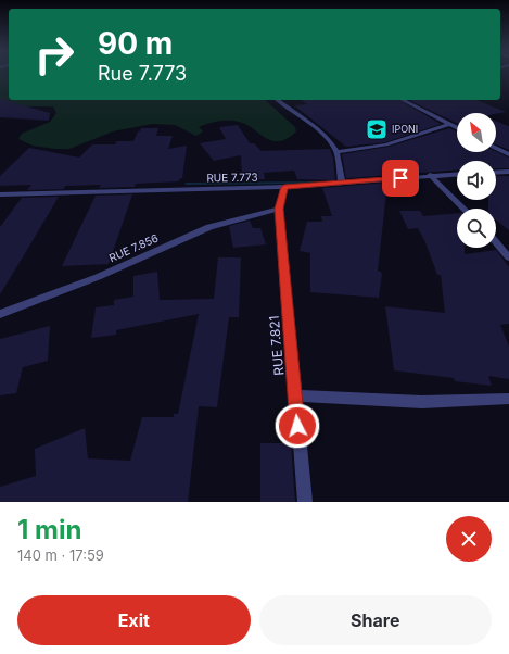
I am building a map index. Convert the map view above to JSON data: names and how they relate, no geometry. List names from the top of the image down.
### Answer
{
  "streets": {
    "street": ["RUE 7.773", "RUE 7.856", "RUE 7.821"]
  },
  "crossings": [
    ["RUE 7.773", "RUE 7.821"],
    ["RUE 7.856", "RUE 7.821"]
  ],
  "places": {
    "school or university": ["IPONI"]
  },
  "north": "top left",
  "page": {
    "turn": ["90 m", "Rue 7.773"],
    "heading": ["1 min", "140 m · 17:59"],
    "buttons": ["Exit", "Share"]
  }
}
